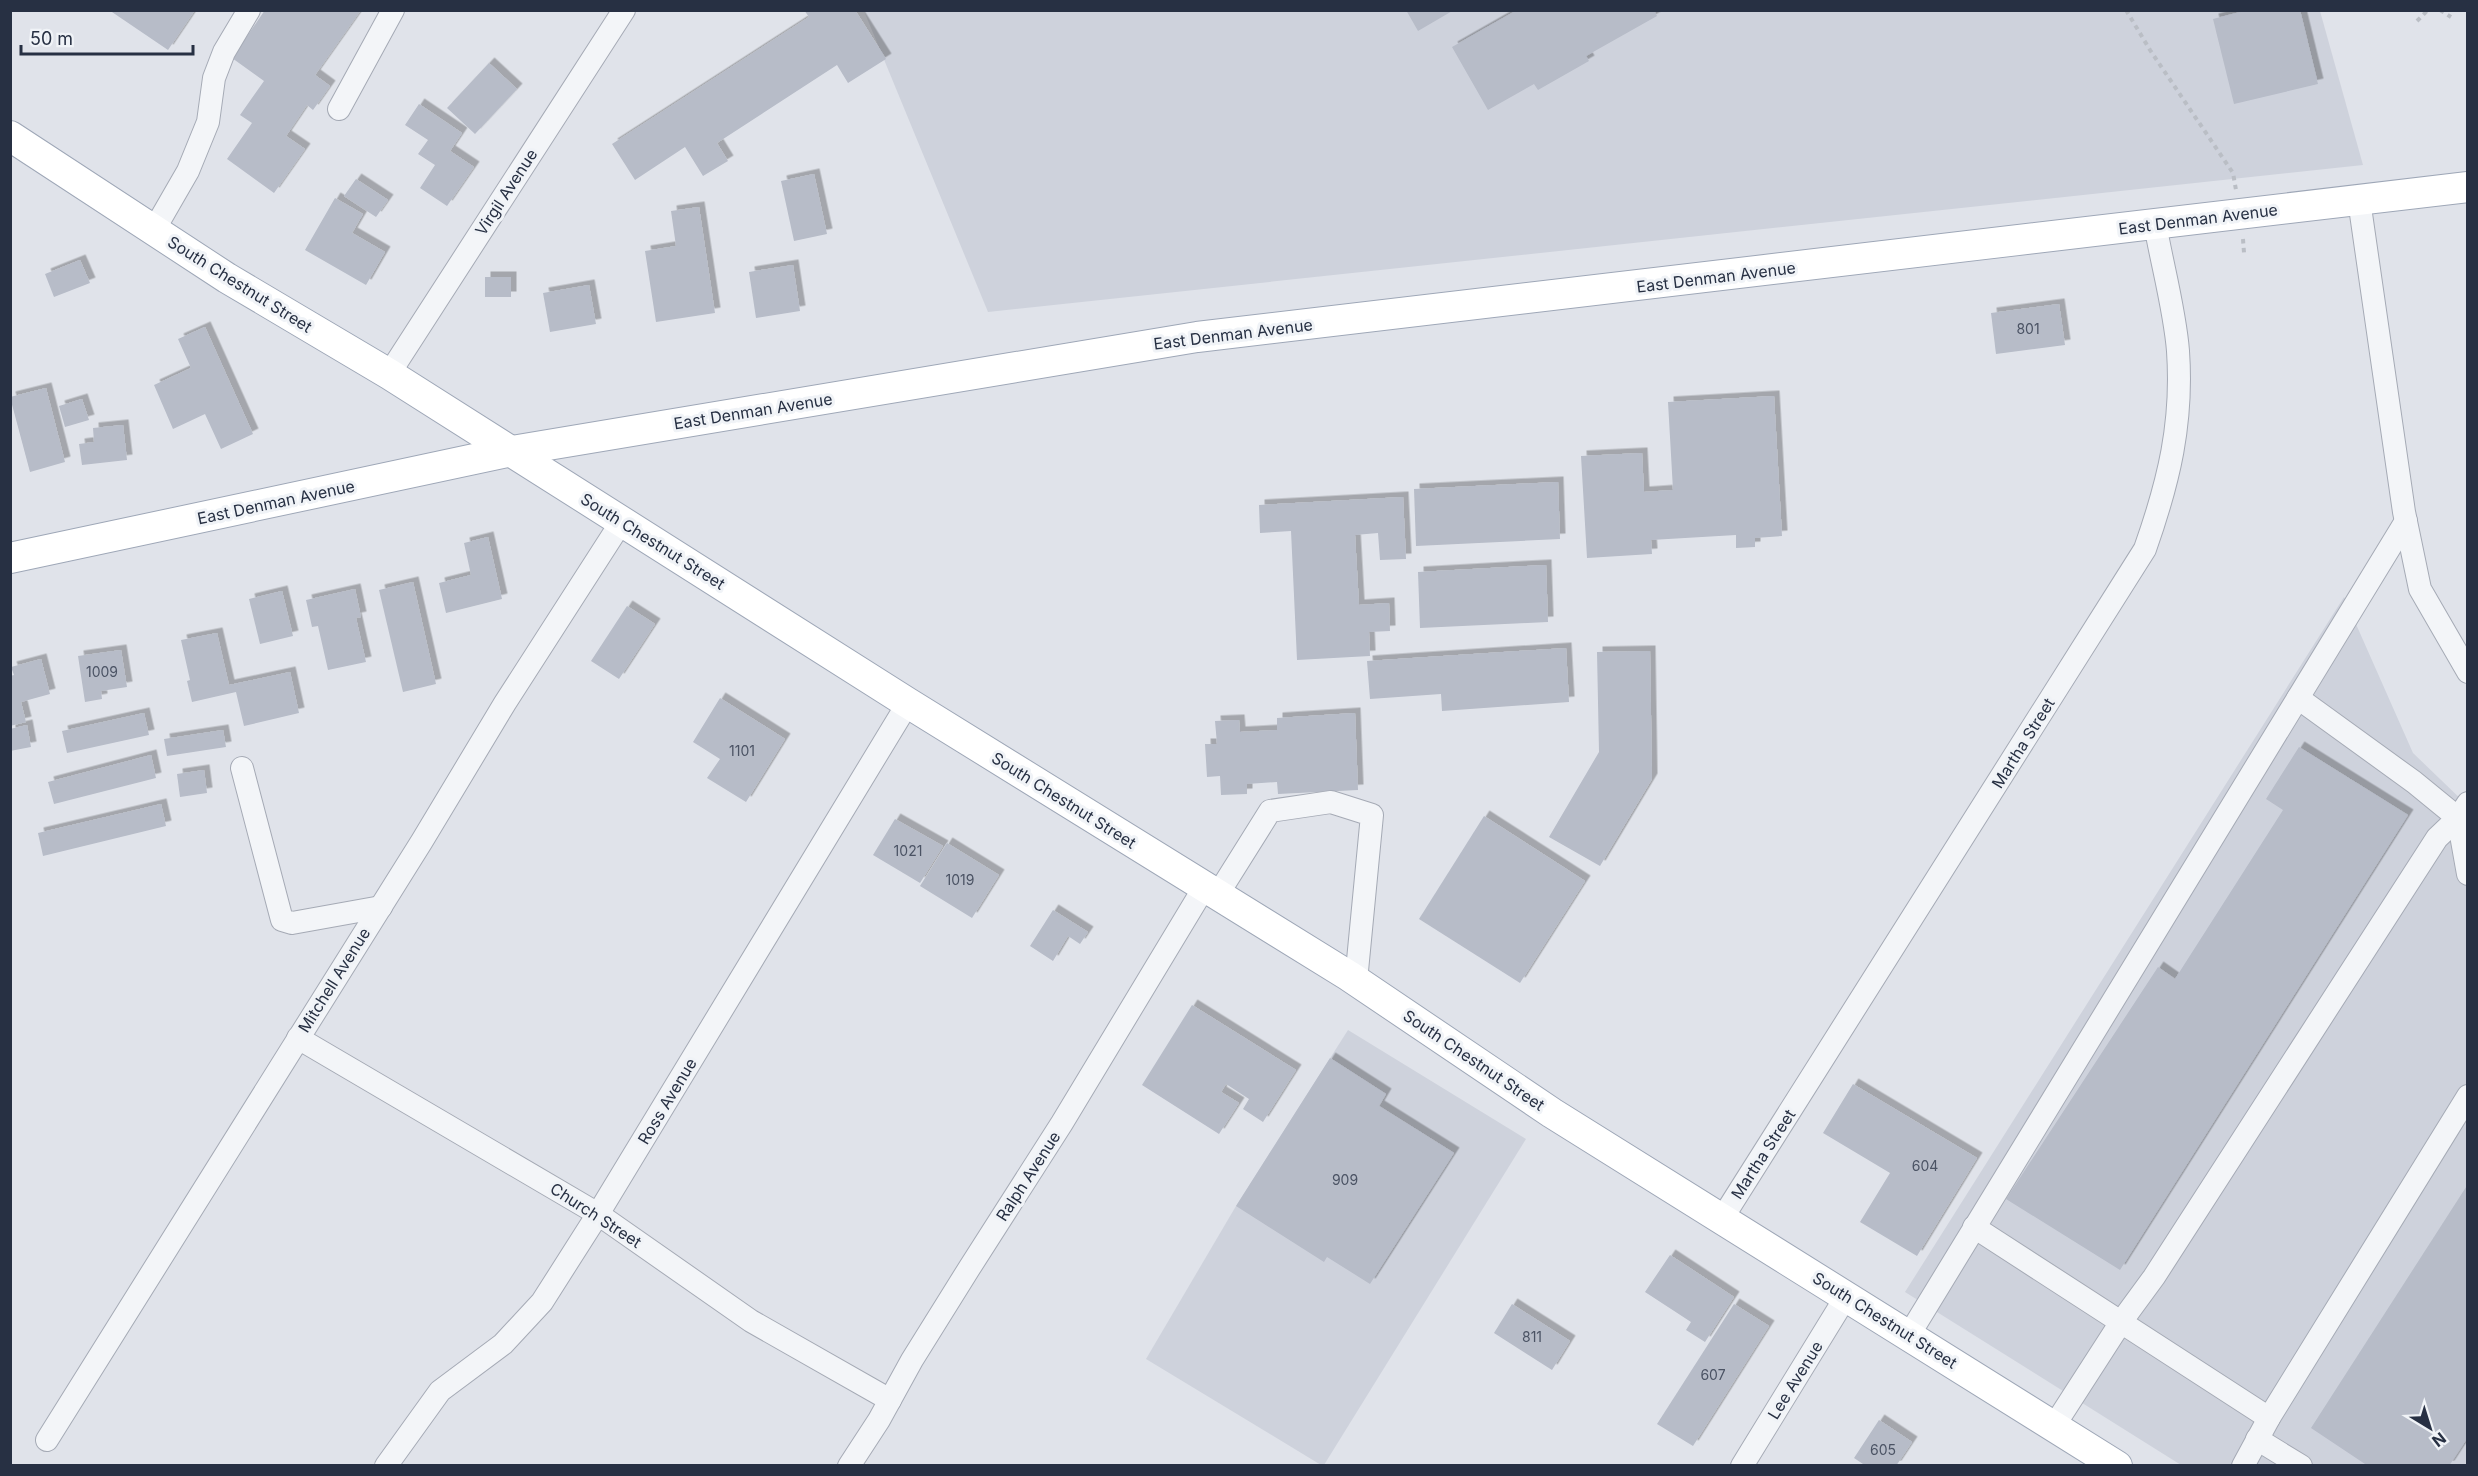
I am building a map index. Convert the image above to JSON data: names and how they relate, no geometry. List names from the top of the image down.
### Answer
{
  "streets": {
    "main road": ["East Denman Avenue", "South Chestnut Street"],
    "street": [
      "Virgil Avenue",
      "Martha Street",
      "Mitchell Avenue",
      "Ross Avenue",
      "Ralph Avenue",
      "Church Street",
      "Lee Avenue"
    ]
  },
  "crossings": [
    ["Virgil Avenue", "South Chestnut Street"],
    ["East Denman Avenue", "South Chestnut Street"],
    ["East Denman Avenue", "Martha Street"],
    ["South Chestnut Street", "Martha Street"],
    ["South Chestnut Street", "Mitchell Avenue"],
    ["South Chestnut Street", "Ross Avenue"],
    ["South Chestnut Street", "Ralph Avenue"],
    ["South Chestnut Street", "Lee Avenue"],
    ["Mitchell Avenue", "Church Street"],
    ["Ross Avenue", "Church Street"],
    ["Ralph Avenue", "Church Street"]
  ],
  "house_numbers": [
    "801",
    "1009",
    "1101",
    "1021",
    "1019",
    "604",
    "909",
    "811",
    "607",
    "605"
  ],
  "scale_bar": "50 m",
  "north": "bottom right"
}
